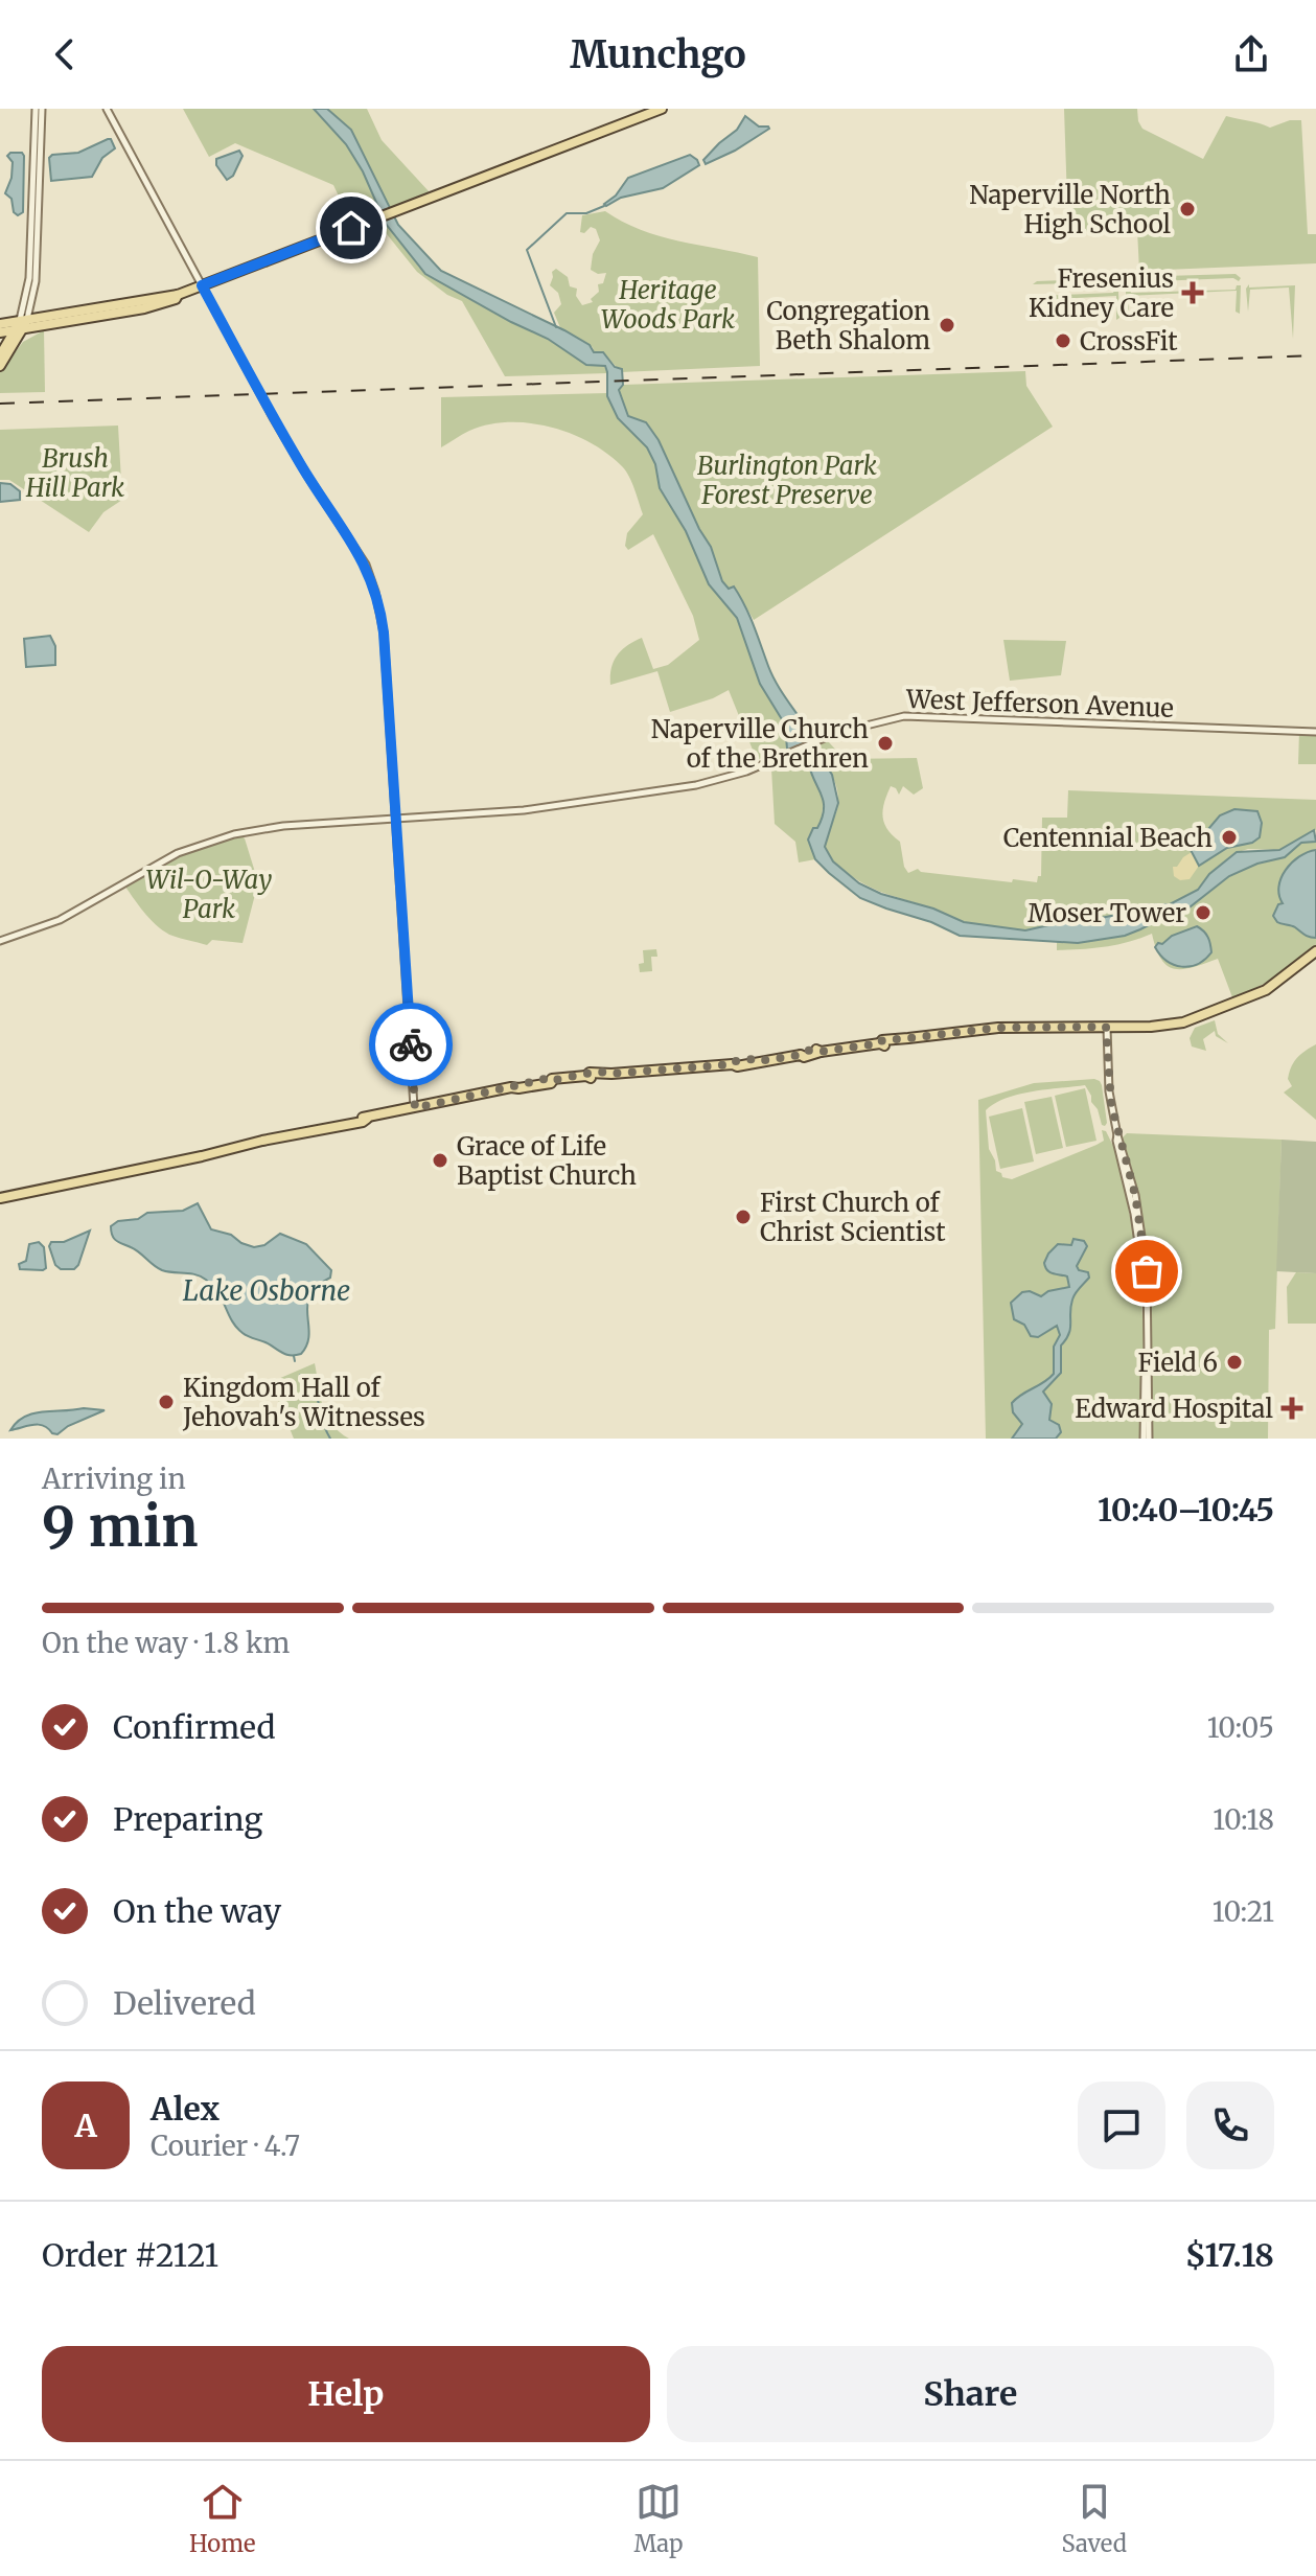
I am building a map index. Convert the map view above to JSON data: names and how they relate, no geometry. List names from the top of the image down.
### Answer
{
  "streets": {
    "street": ["West Jefferson Avenue"]
  },
  "water": ["Lake Osborne"],
  "parks": [
    "Heritage Woods Park",
    "Brush Hill Park",
    "Burlington Park Forest Preserve",
    "Wil-O-Way Park"
  ],
  "places": {
    "other": [
      "Naperville North High School",
      "Congregation Beth Shalom",
      "CrossFit",
      "Naperville Church of the Brethren",
      "Centennial Beach",
      "Moser Tower",
      "Grace of Life Baptist Church",
      "First Church of Christ Scientist",
      "Field 6",
      "Kingdom Hall of Jehovah's Witnesses"
    ],
    "health": ["Fresenius Kidney Care", "Edward Hospital"]
  },
  "page": {
    "header": "Munchgo",
    "heading": ["9 min", "Arriving in", "10:40–10:45"],
    "panel": [
      "Alex",
      "Courier · 4.7",
      "Order #2121",
      "$17.18"
    ],
    "bar": "On the way · 1.8 km",
    "list": [
      ["Confirmed", "10:05"],
      ["Preparing", "10:18"],
      ["On the way", "10:21"],
      "Delivered"
    ],
    "round": "A",
    "buttons": ["Help", "Share"],
    "tabs": ["Home", "Map", "Saved"]
  }
}
